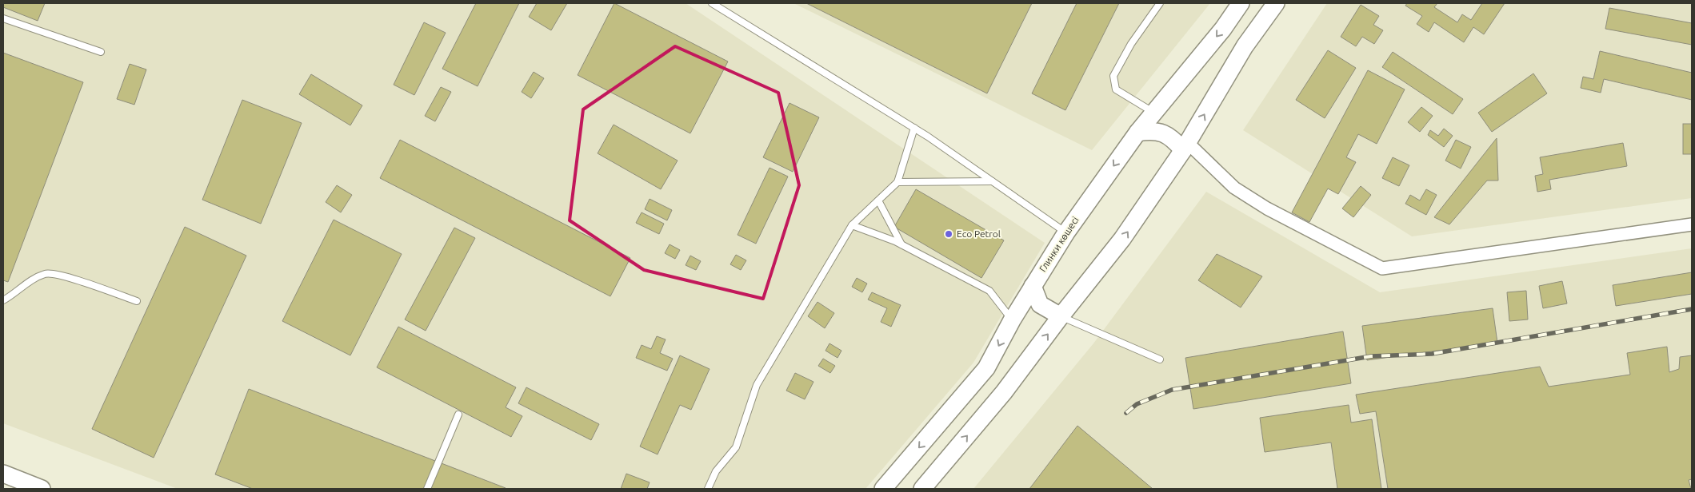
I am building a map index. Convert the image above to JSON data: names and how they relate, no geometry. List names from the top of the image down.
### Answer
{
  "streets": {
    "main road": ["Глинки көшесі"]
  },
  "places": ["Eco Petrol"]
}
